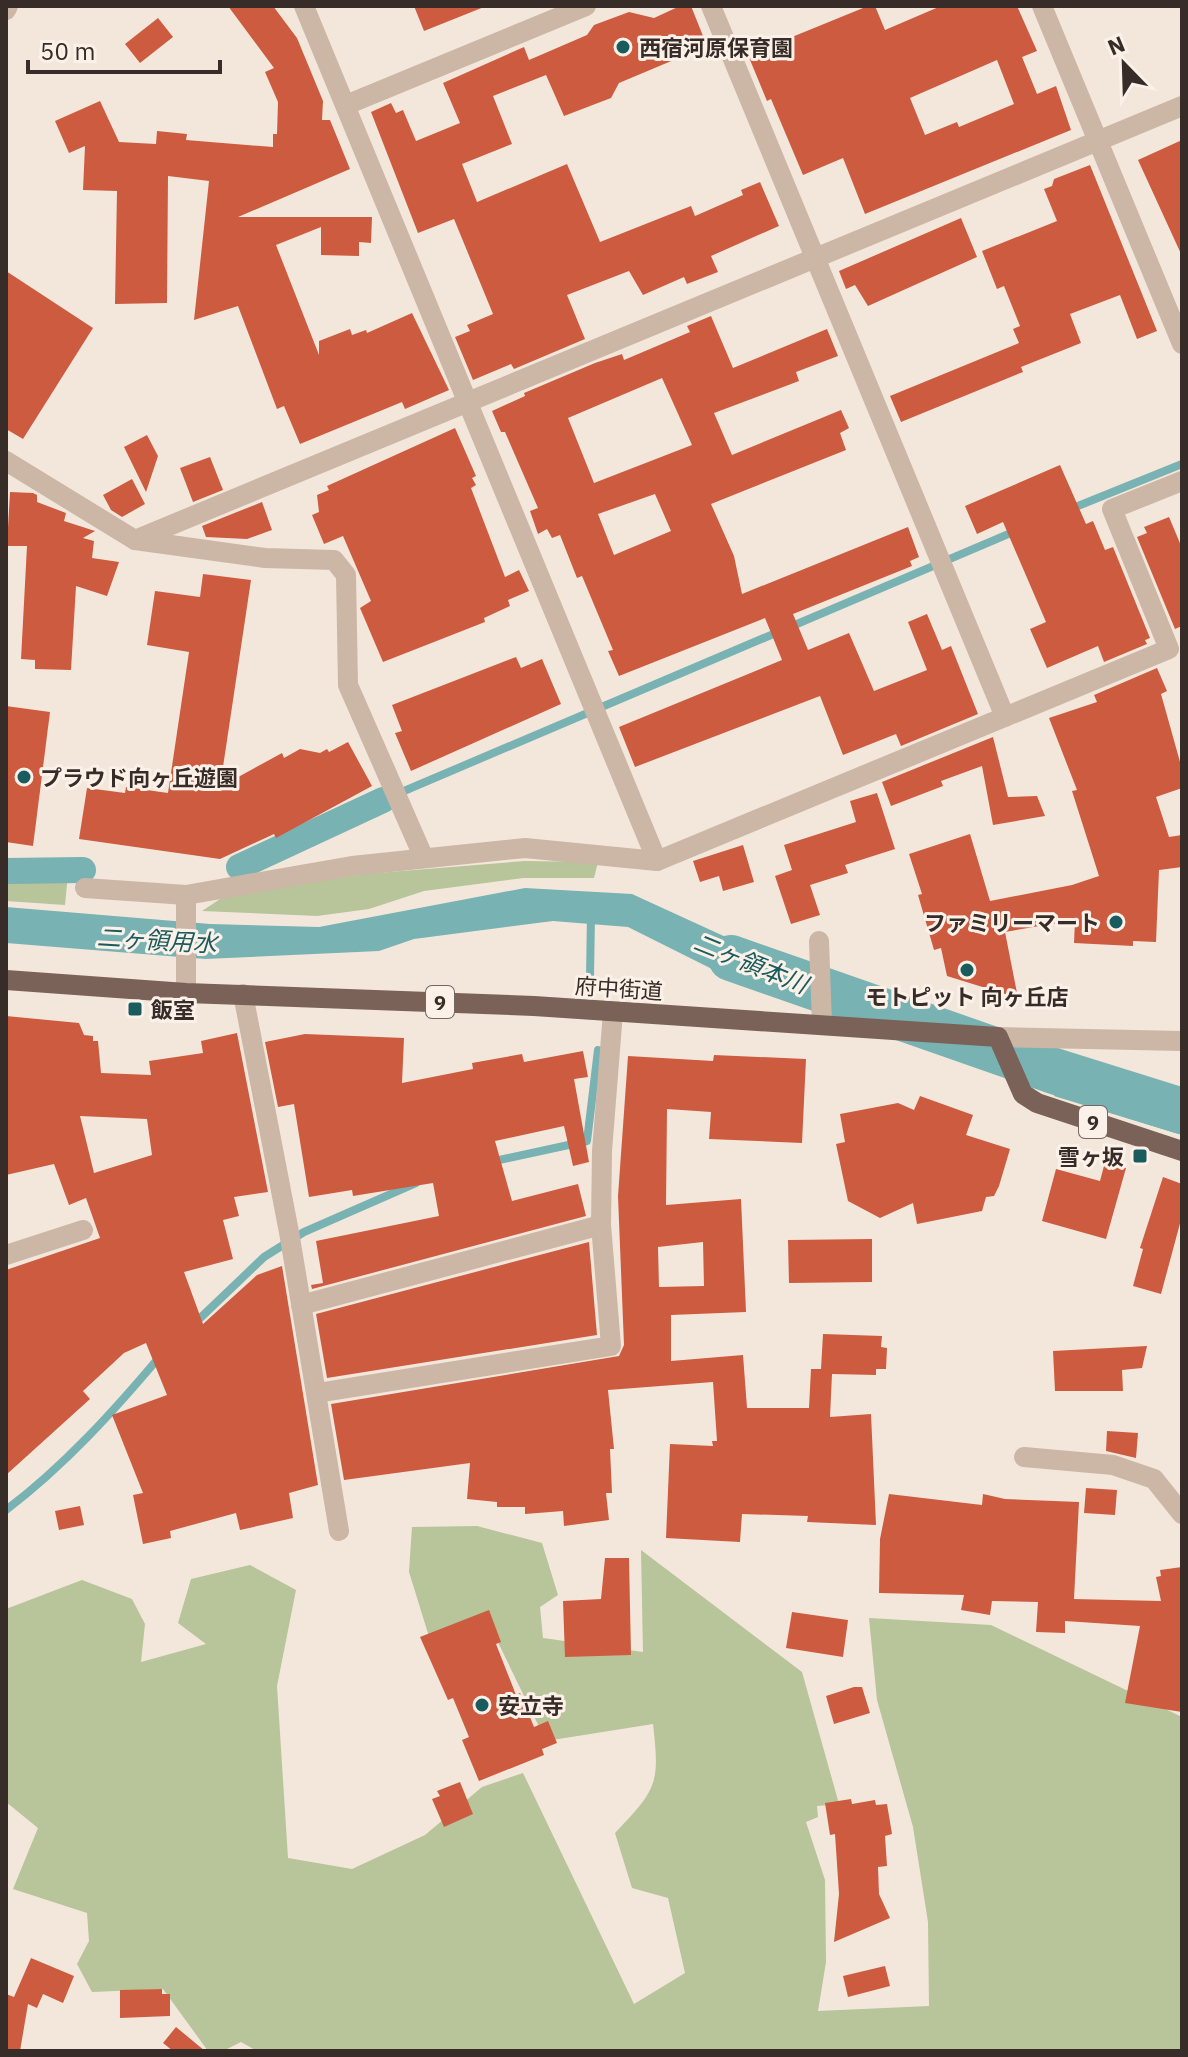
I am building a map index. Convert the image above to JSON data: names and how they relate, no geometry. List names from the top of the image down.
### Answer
{
  "streets": {
    "main road": ["府中街道", "9"]
  },
  "crossings": [
    ["府中街道", "9"]
  ],
  "water": ["二ヶ領用水", "二ヶ領本川"],
  "places": {
    "other": [
      "西宿河原保育園",
      "プラウド向ヶ丘遊園",
      "ファミリーマート",
      "モトピット 向ヶ丘店",
      "安立寺"
    ],
    "transit": ["飯室", "雪ヶ坂"]
  },
  "scale_bar": "50 m",
  "north": "top left"
}
